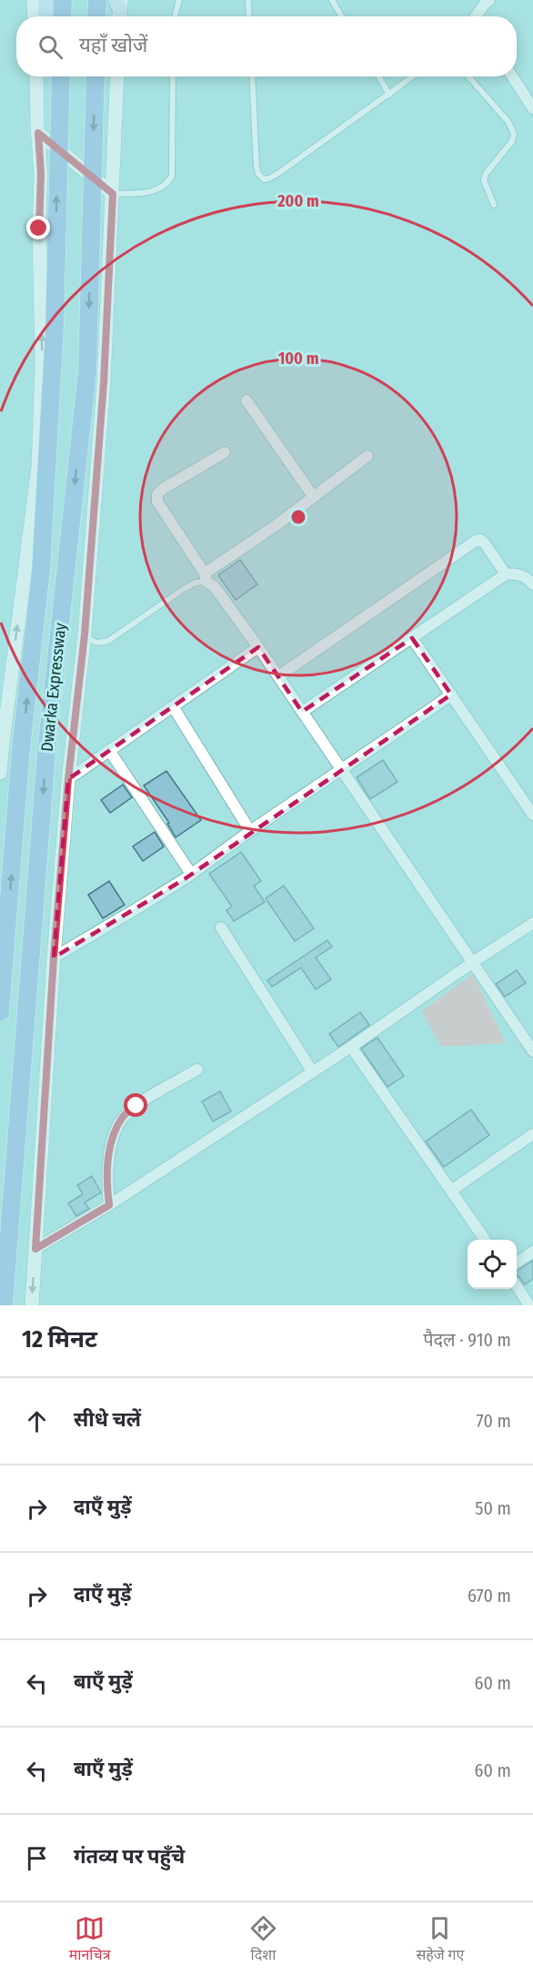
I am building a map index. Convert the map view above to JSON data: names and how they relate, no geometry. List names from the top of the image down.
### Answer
{
  "streets": {
    "highway": ["Dwarka Expressway"]
  },
  "page": {
    "search": "यहाँ खोजें",
    "heading": ["12 मिनट", "पैदल · 910 m"],
    "list": [
      ["सीधे चलें", "70 m"],
      ["दाएँ मुड़ें", "50 m"],
      ["दाएँ मुड़ें", "670 m"],
      ["बाएँ मुड़ें", "60 m"],
      ["बाएँ मुड़ें", "60 m"],
      "गंतव्य पर पहुँचे"
    ],
    "nav": ["मानचित्र", "दिशा", "सहेजे गए"]
  },
  "rings": ["200 m", "100 m"]
}
